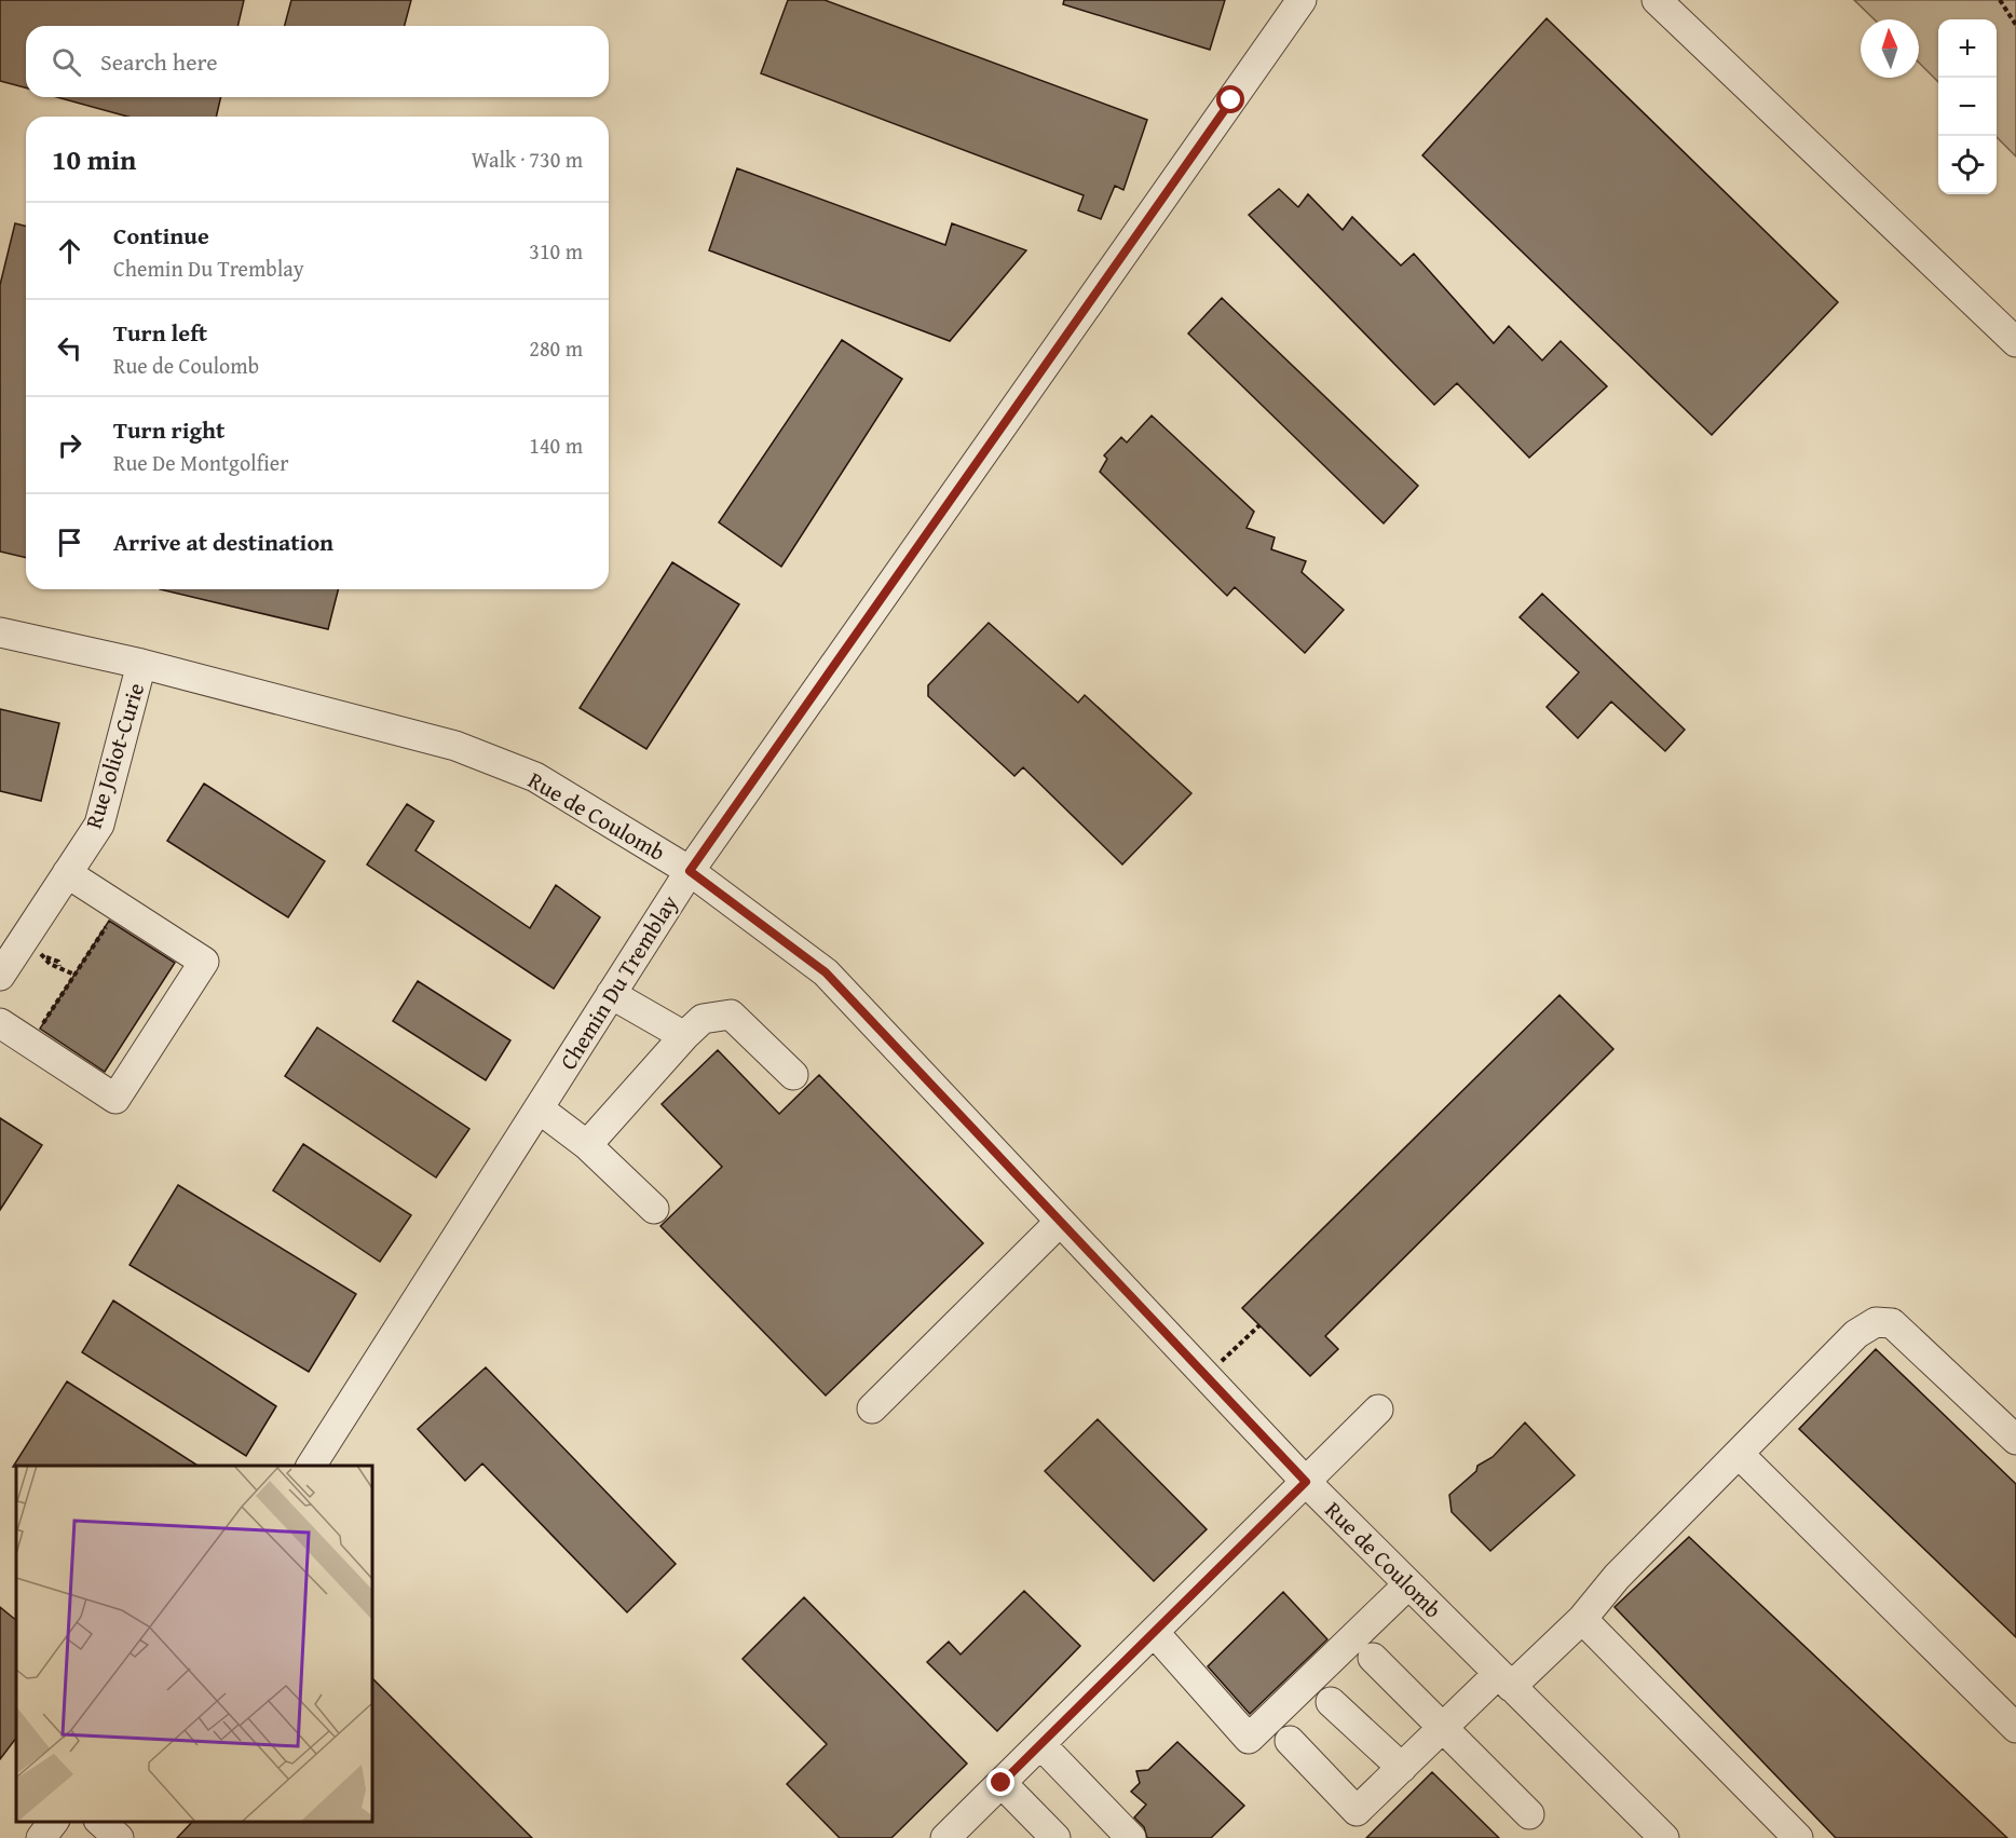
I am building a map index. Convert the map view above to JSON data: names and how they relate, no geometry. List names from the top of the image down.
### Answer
{
  "streets": {
    "street": ["Rue Joliot-Curie", "Rue de Coulomb", "Chemin Du Tremblay"]
  },
  "crossings": [
    ["Rue Joliot-Curie", "Rue de Coulomb"],
    ["Rue de Coulomb", "Chemin Du Tremblay"]
  ],
  "north": "top",
  "page": {
    "map_buttons": ["+", "−"],
    "search": "Search here",
    "heading": ["10 min", "Walk · 730 m"],
    "list": [
      ["Continue", "Chemin Du Tremblay", "310 m"],
      ["Turn left", "Rue de Coulomb", "280 m"],
      ["Turn right", "Rue De Montgolfier", "140 m"],
      "Arrive at destination"
    ]
  }
}
